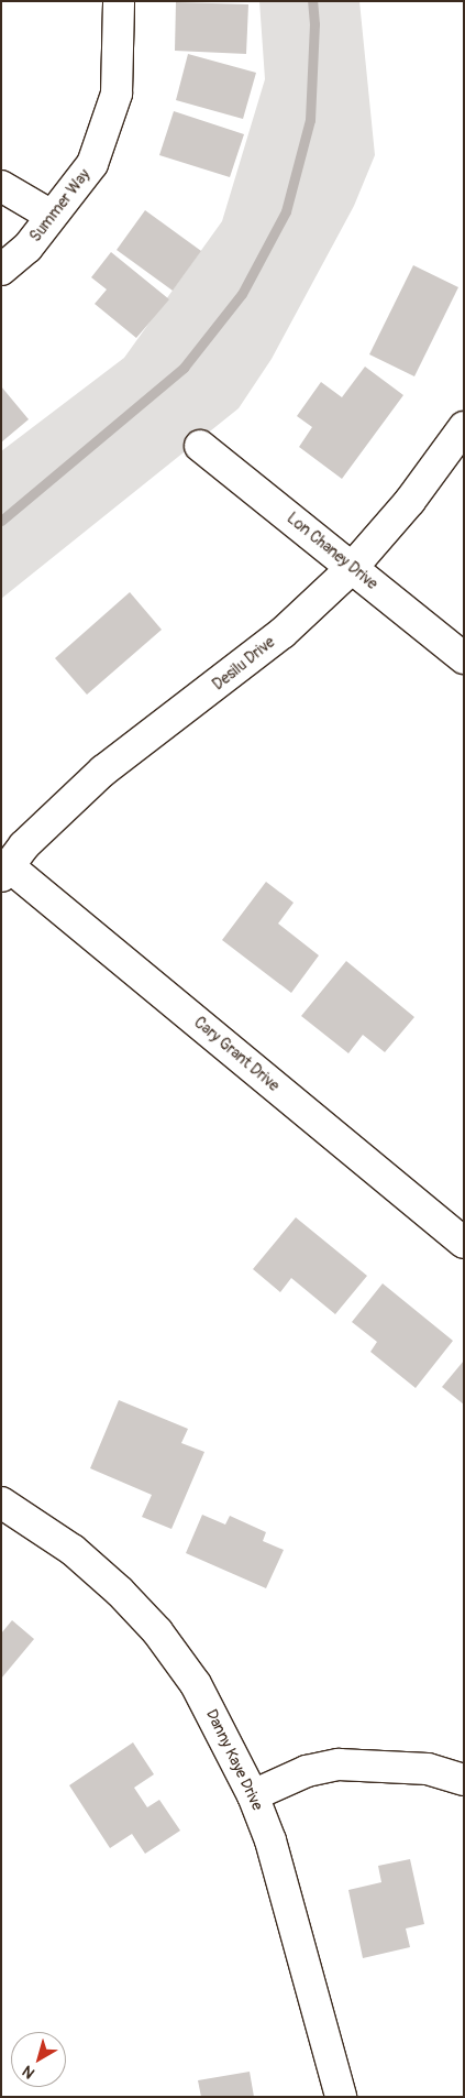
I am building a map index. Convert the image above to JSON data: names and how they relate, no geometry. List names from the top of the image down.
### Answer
{
  "streets": {
    "street": [
      "Summer Way",
      "Lon Chaney Drive",
      "Desilu Drive",
      "Cary Grant Drive",
      "Danny Kaye Drive"
    ]
  },
  "crossings": [
    ["Lon Chaney Drive", "Desilu Drive"],
    ["Desilu Drive", "Cary Grant Drive"]
  ],
  "north": "bottom left"
}
